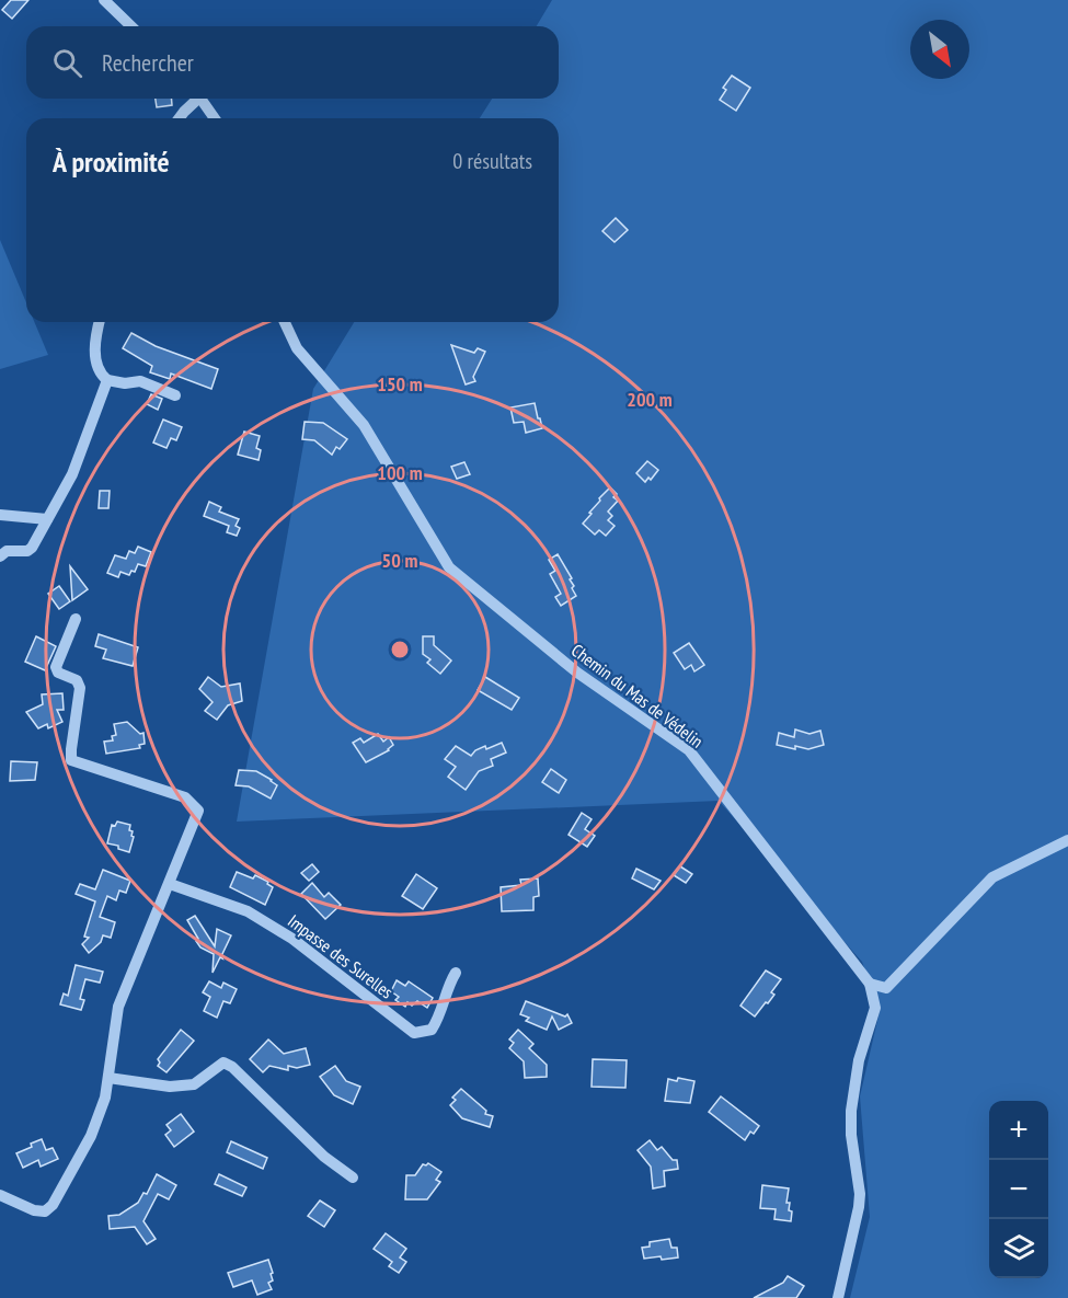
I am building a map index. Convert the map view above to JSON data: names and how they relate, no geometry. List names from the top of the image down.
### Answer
{
  "streets": {
    "street": ["Chemin du Mas de Védelin", "Impasse des Surelles"]
  },
  "north": "bottom right",
  "page": {
    "search": "Rechercher",
    "heading": ["À proximité", "0 résultats"],
    "map_buttons": ["+", "−"]
  },
  "rings": [
    "150 m",
    "200 m",
    "100 m",
    "50 m"
  ]
}
